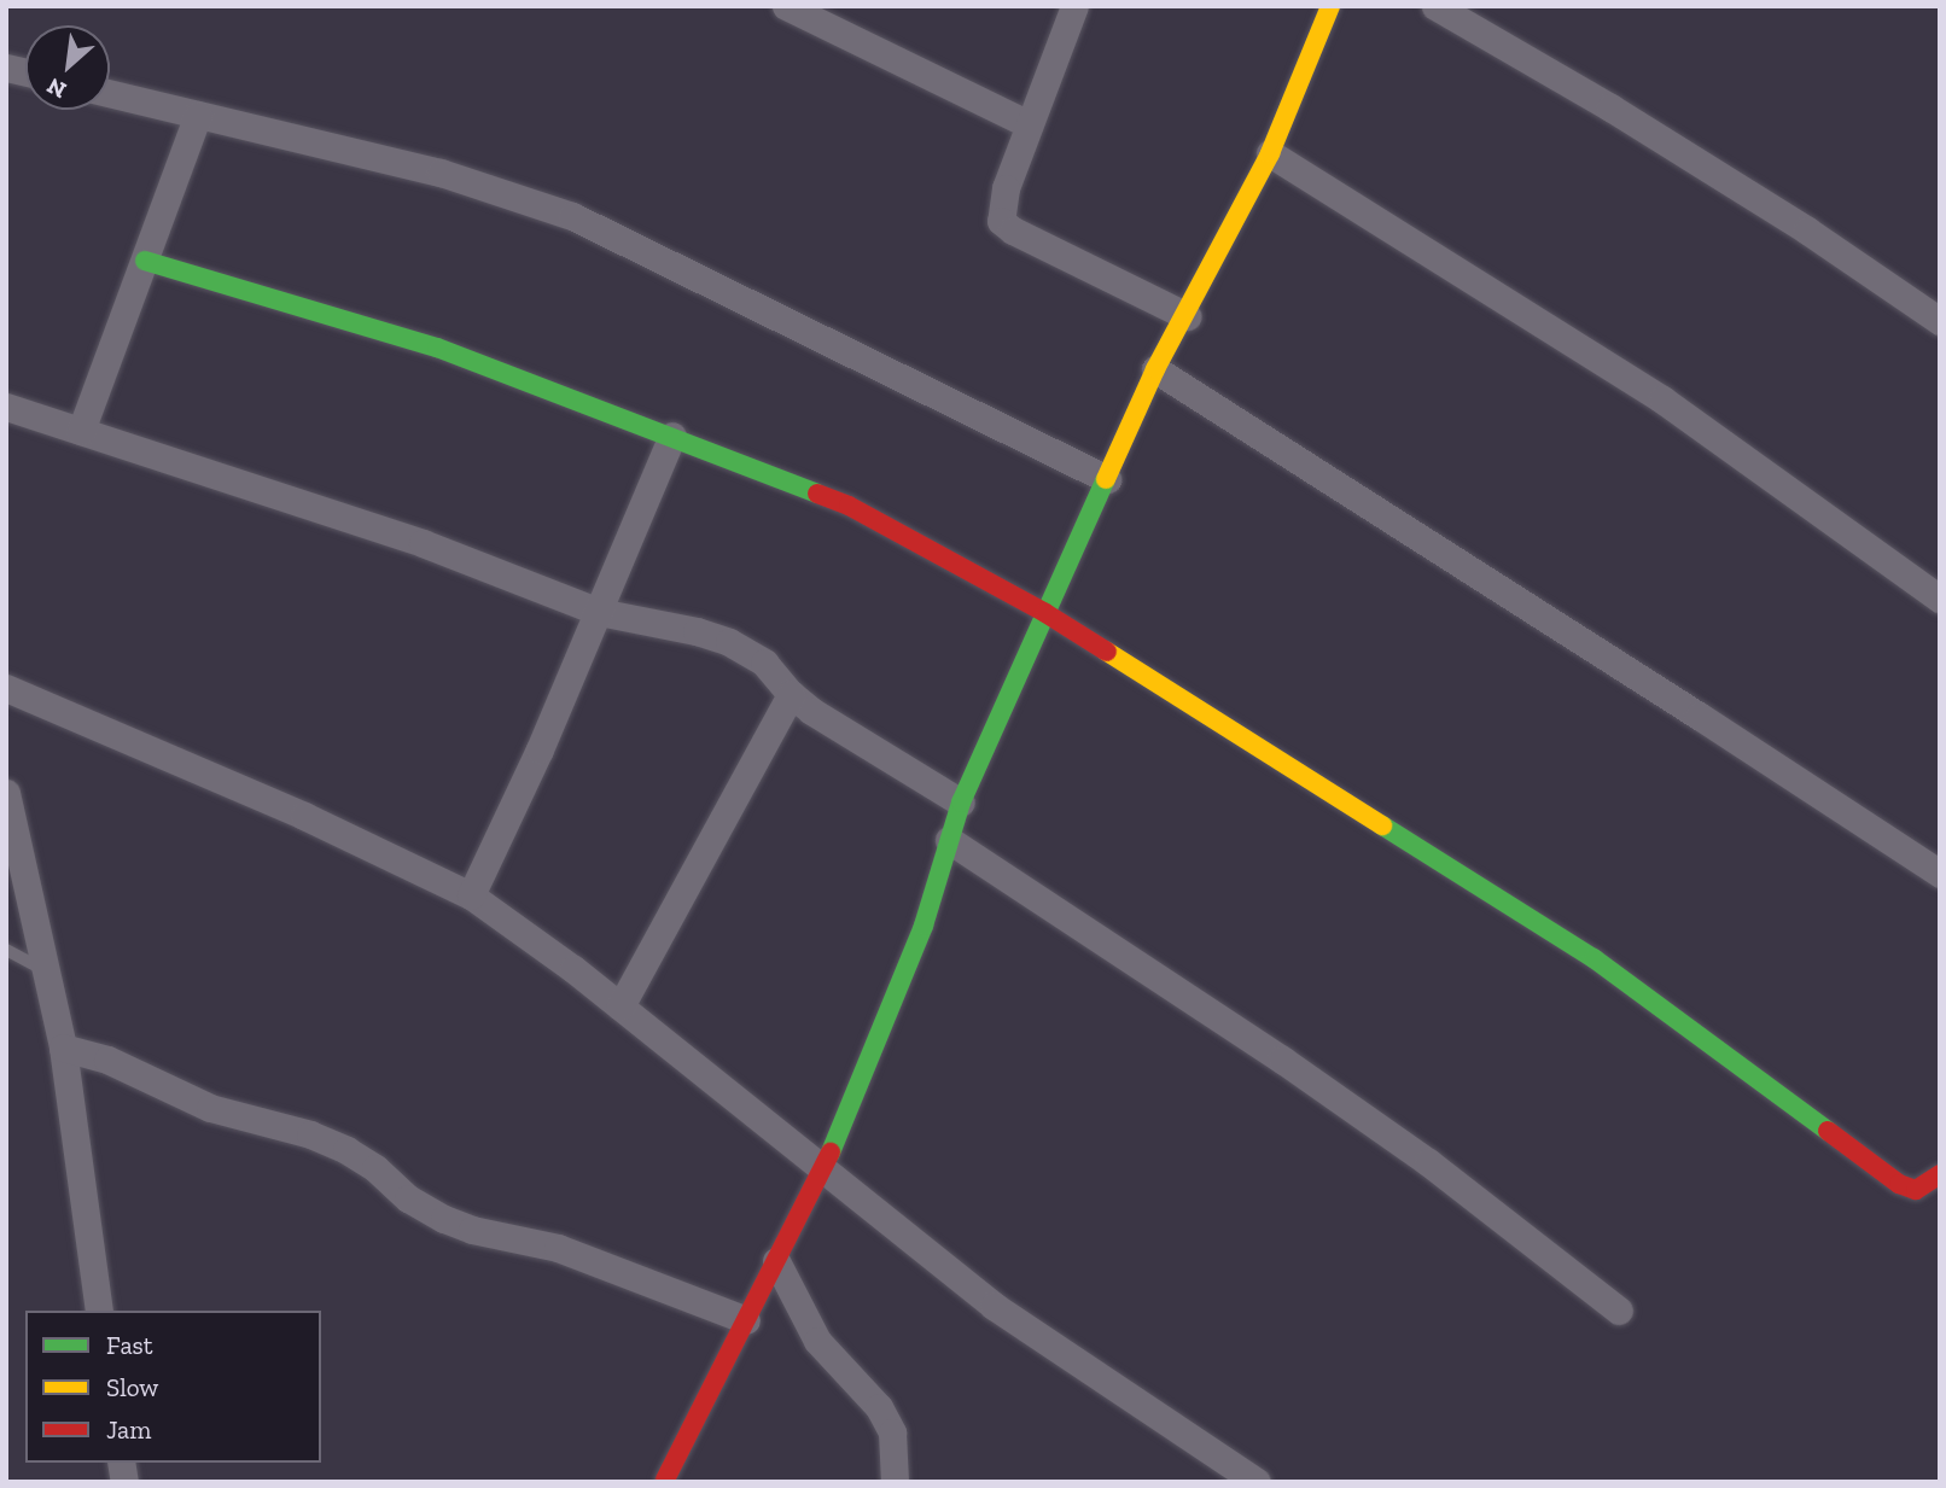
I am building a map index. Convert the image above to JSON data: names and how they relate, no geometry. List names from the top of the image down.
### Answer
{
  "legend": ["Fast", "Slow", "Jam"],
  "north": "bottom left"
}
